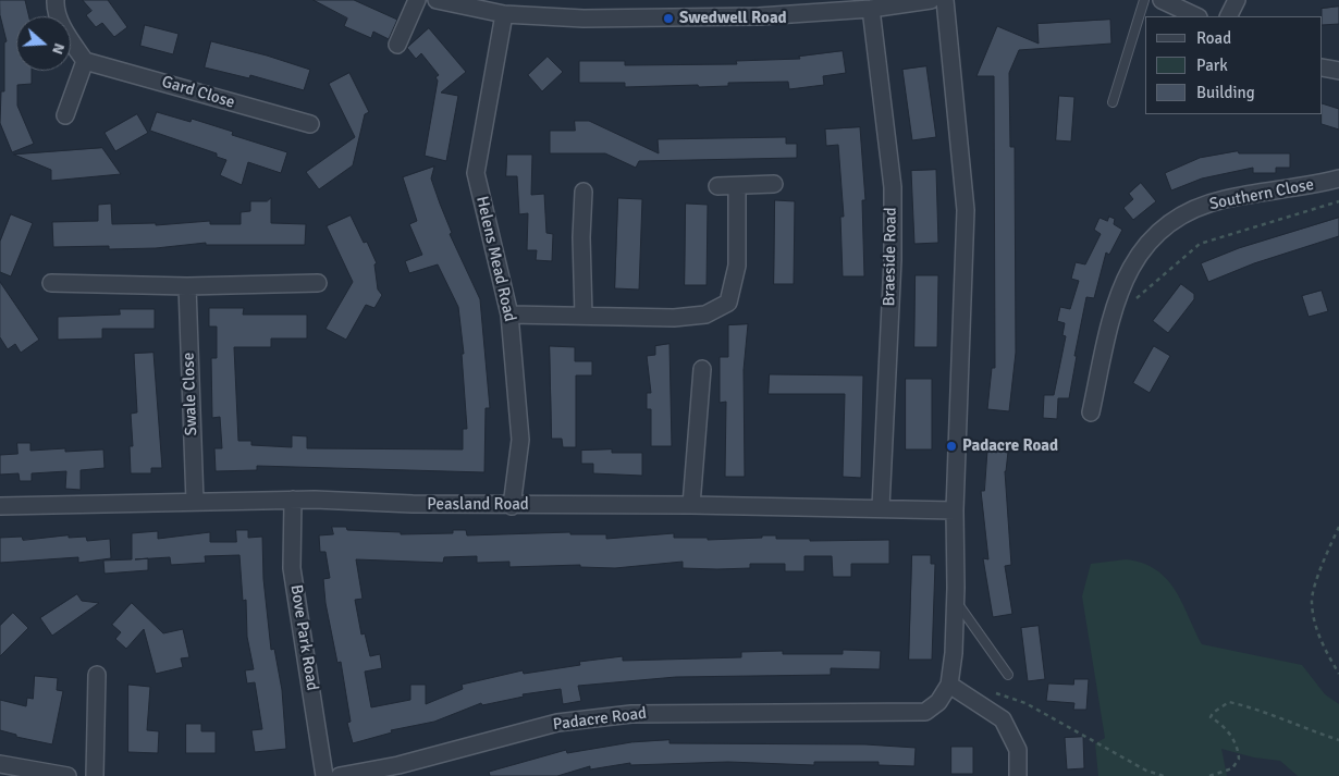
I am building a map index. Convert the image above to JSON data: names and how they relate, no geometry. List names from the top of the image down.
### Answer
{
  "streets": {
    "street": [
      "Gard Close",
      "Southern Close",
      "Braeside Road",
      "Helens Mead Road",
      "Swale Close",
      "Peasland Road",
      "Bove Park Road",
      "Padacre Road"
    ]
  },
  "crossings": [
    ["Braeside Road", "Peasland Road"],
    ["Helens Mead Road", "Peasland Road"],
    ["Swale Close", "Peasland Road"],
    ["Peasland Road", "Bove Park Road"]
  ],
  "places": ["Swedwell Road", "Padacre Road"],
  "legend": ["Road", "Park", "Building"],
  "north": "right"
}
